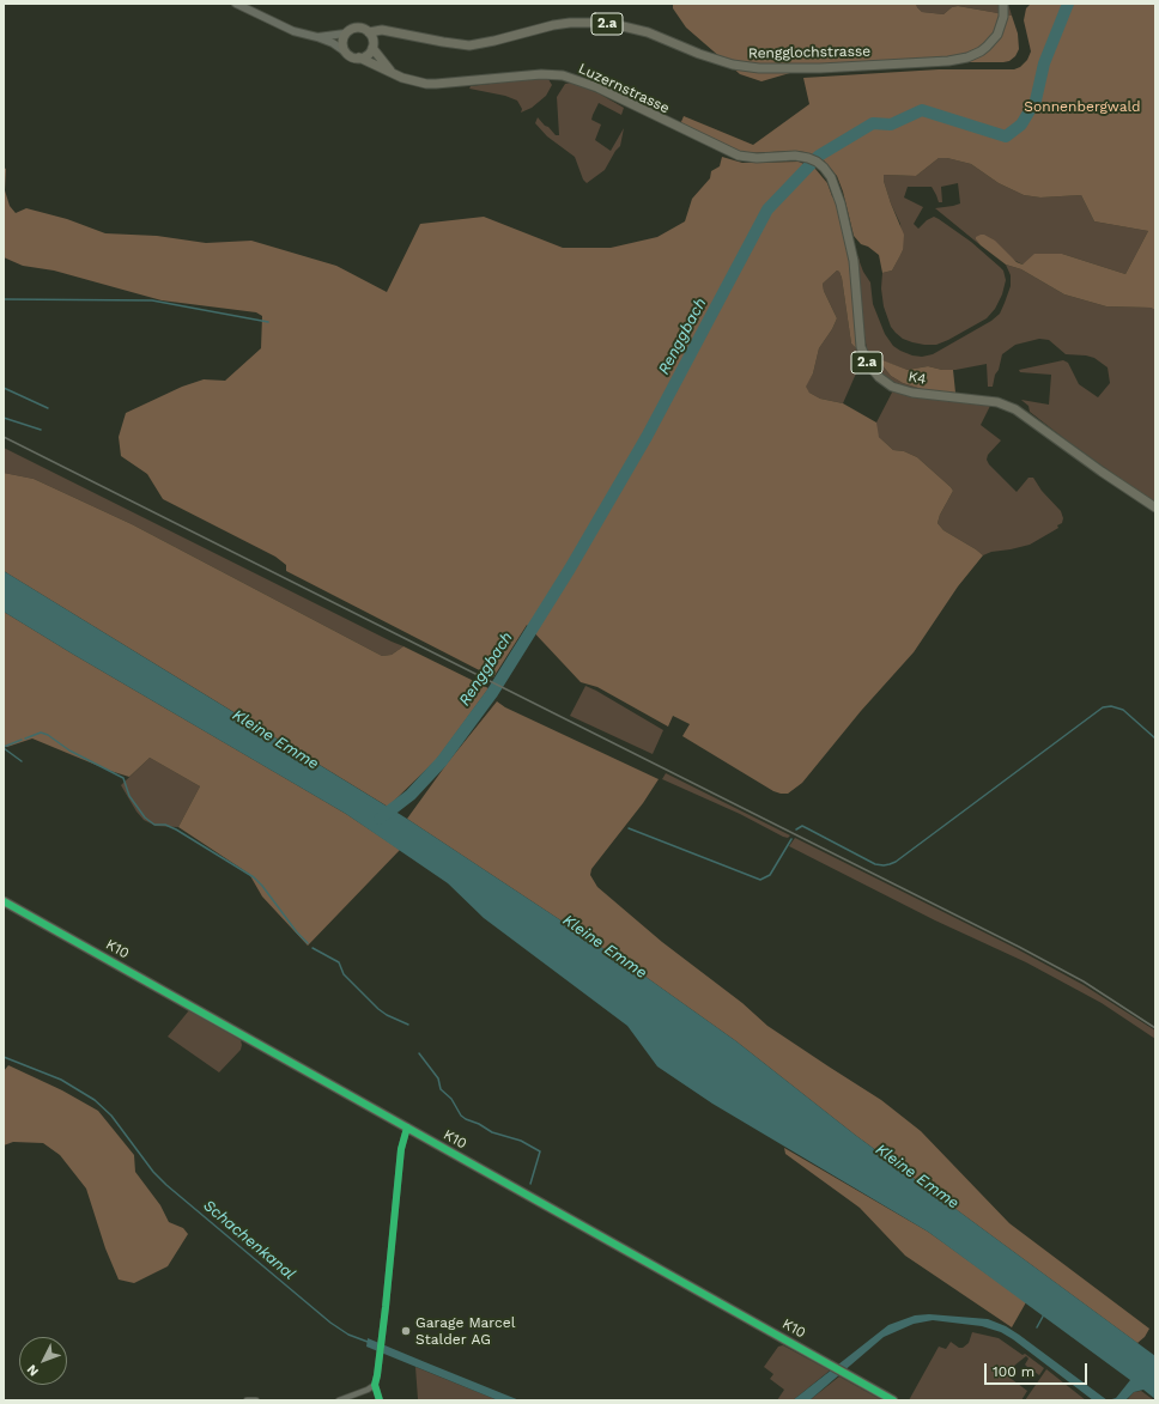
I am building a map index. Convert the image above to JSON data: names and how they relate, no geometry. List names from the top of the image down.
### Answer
{
  "streets": {
    "main road": [
      "2.a",
      "Rengglochstrasse",
      "Luzernstrasse",
      "K4",
      "K10"
    ]
  },
  "crossings": [
    ["Rengglochstrasse", "Luzernstrasse"],
    ["Luzernstrasse", "K4"]
  ],
  "water": ["Renggbach", "Kleine Emme", "Schachenkanal"],
  "parks": ["Sonnenbergwald"],
  "places": ["Garage Marcel Stalder AG"],
  "scale_bar": "100 m",
  "north": "bottom left"
}
